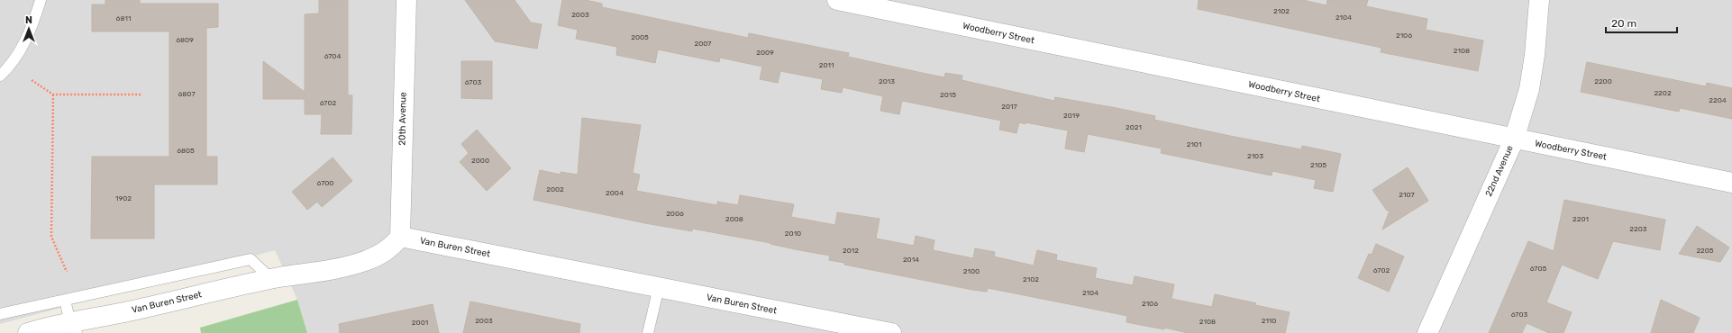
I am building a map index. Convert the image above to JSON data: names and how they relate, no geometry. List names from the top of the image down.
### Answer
{
  "streets": {
    "street": [
      "Woodberry Street",
      "20th Avenue",
      "22nd Avenue",
      "Van Buren Street"
    ]
  },
  "crossings": [
    ["Woodberry Street", "22nd Avenue"],
    ["20th Avenue", "Van Buren Street"]
  ],
  "house_numbers": [
    "2102",
    "2003",
    "2104",
    "6811",
    "2106",
    "2005",
    "6809",
    "2007",
    "2108",
    "2009",
    "6704",
    "2011",
    "2013",
    "2200",
    "6703",
    "2202",
    "6807",
    "2015",
    "2204",
    "6702",
    "2017",
    "2019",
    "2021",
    "2101",
    "6805",
    "2103",
    "2000",
    "2105",
    "6700",
    "2002",
    "2004",
    "2107",
    "1902",
    "2006",
    "2008",
    "2201",
    "2203",
    "2010",
    "2012",
    "2205",
    "2014",
    "6705",
    "6702",
    "2100",
    "2102",
    "2104",
    "2106",
    "6703",
    "2003",
    "2110",
    "2108",
    "2001"
  ],
  "scale_bar": "20 m",
  "north": "top"
}
